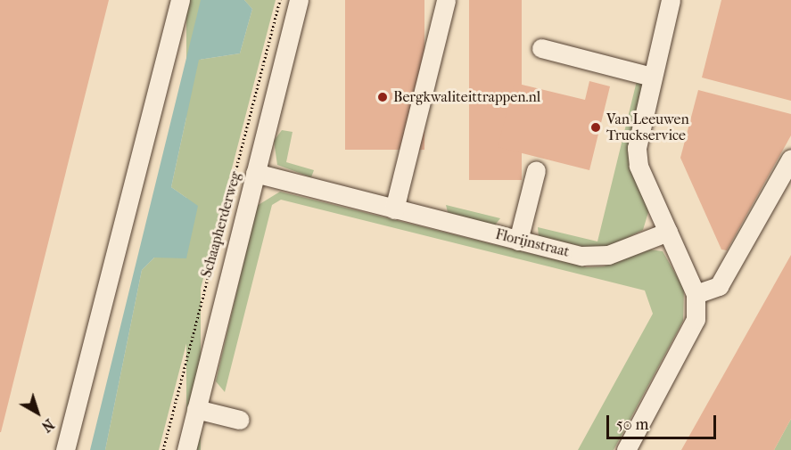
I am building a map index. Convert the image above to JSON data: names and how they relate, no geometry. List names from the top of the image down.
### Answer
{
  "streets": {
    "street": ["Schaapherderweg", "Florijnstraat"]
  },
  "crossings": [
    ["Schaapherderweg", "Florijnstraat"]
  ],
  "places": ["Bergkwaliteittrappen.nl", "Van Leeuwen Truckservice"],
  "scale_bar": "50 m",
  "north": "bottom right"
}
